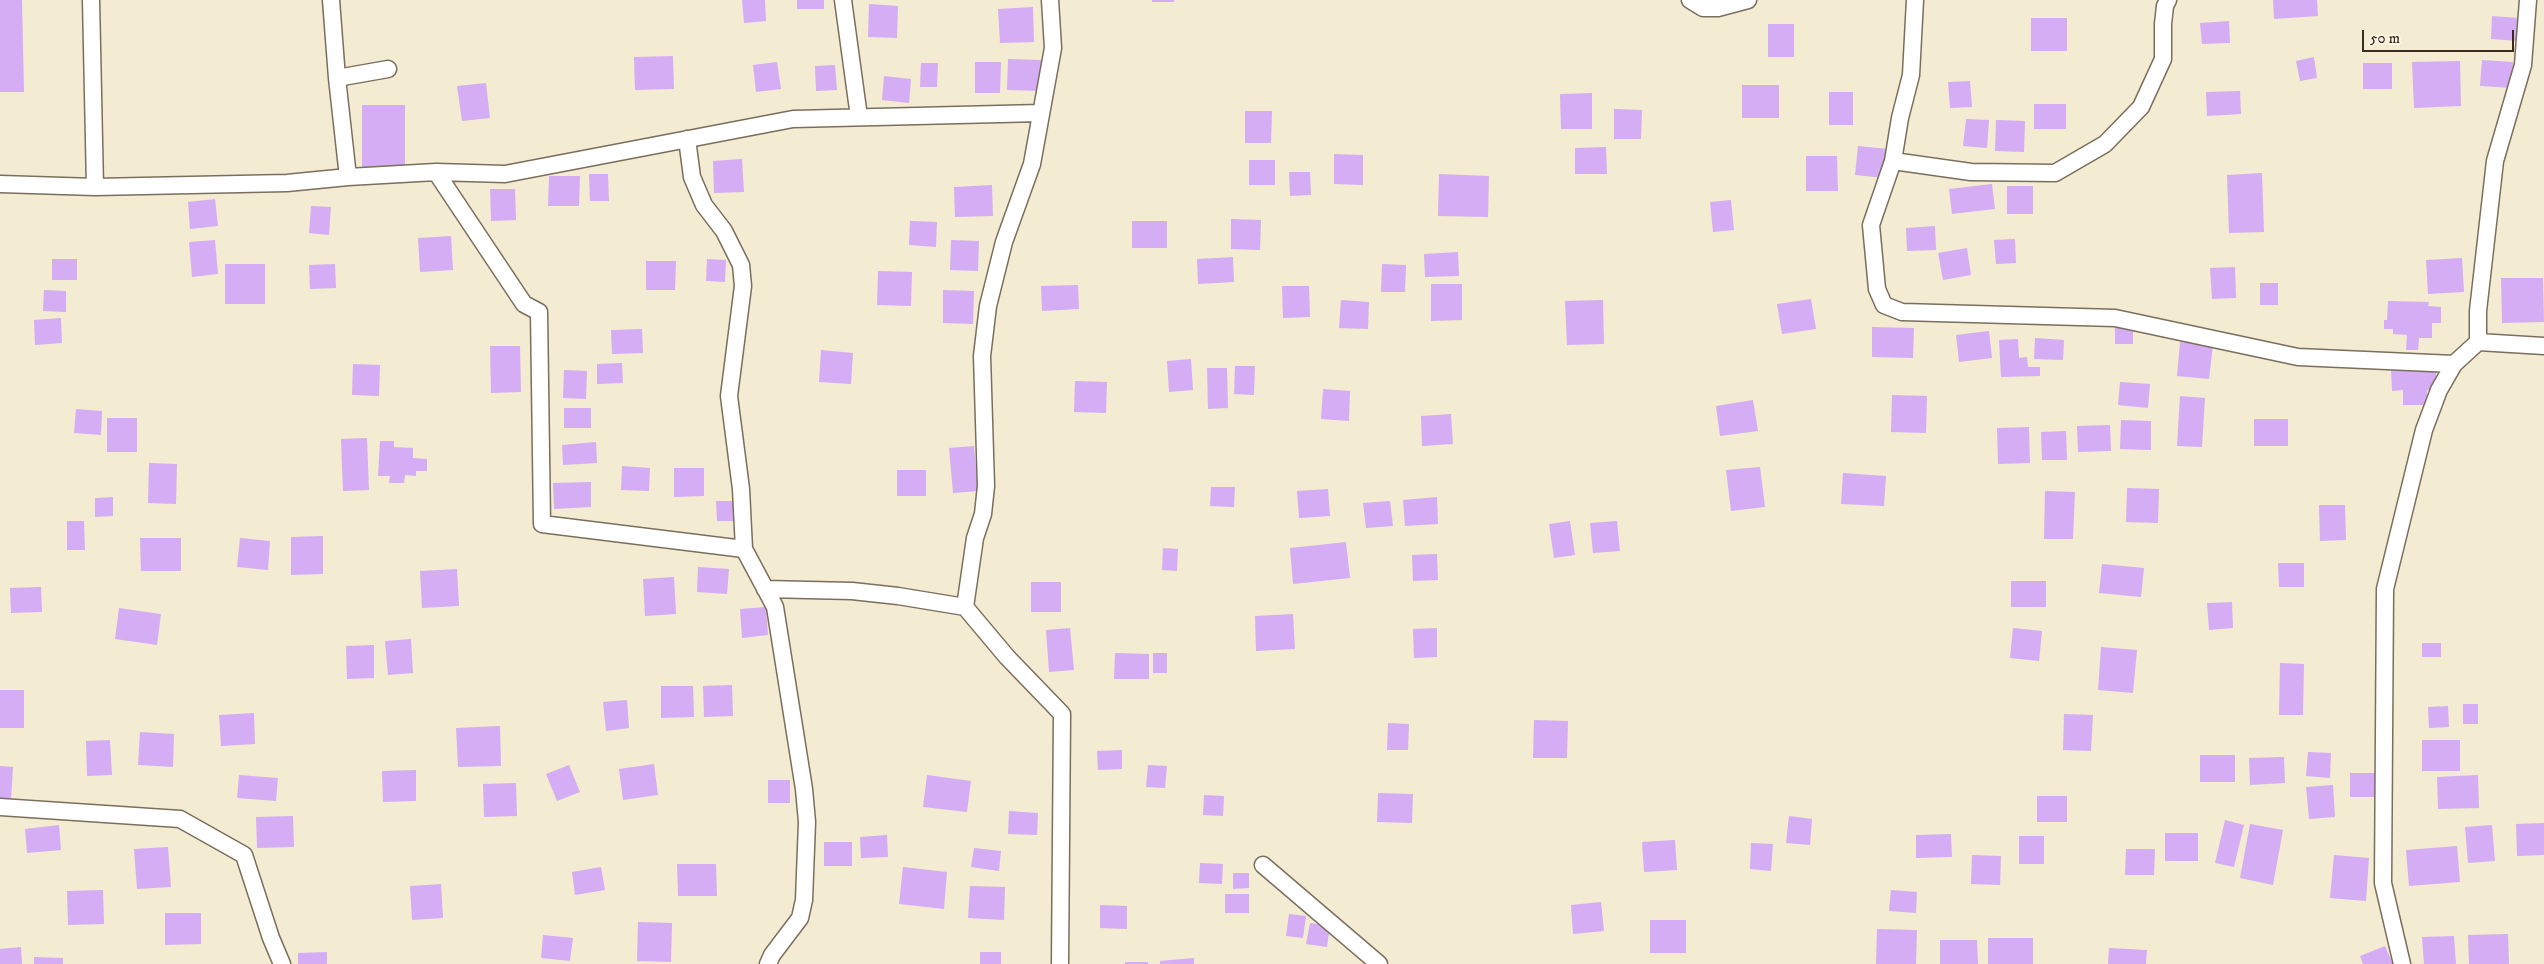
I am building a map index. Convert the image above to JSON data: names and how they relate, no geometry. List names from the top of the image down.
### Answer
{
  "scale_bar": "50 m"
}
